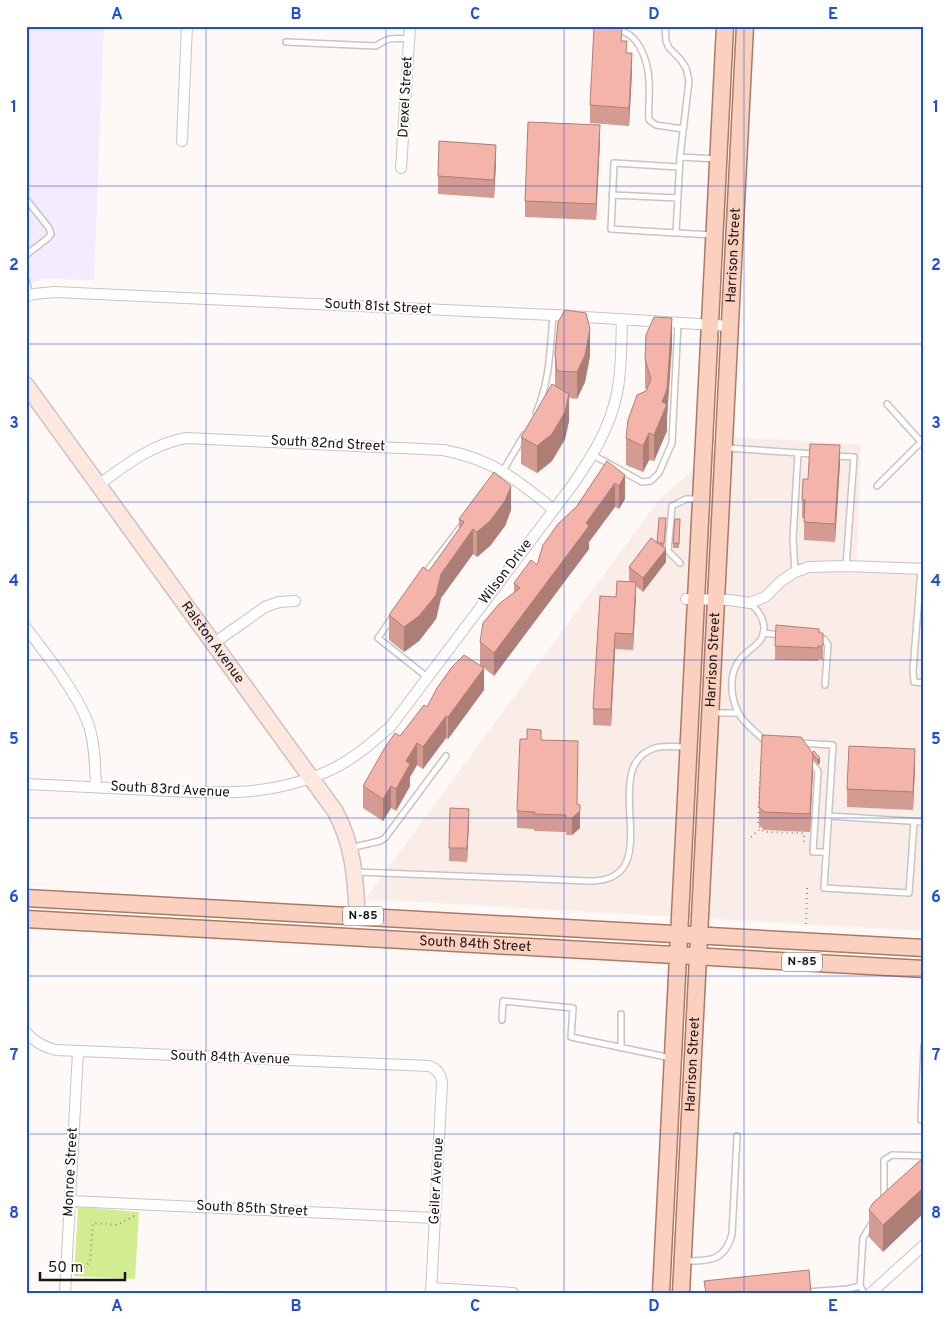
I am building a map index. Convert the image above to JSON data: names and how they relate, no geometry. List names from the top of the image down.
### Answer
{
  "streets": {
    "main road": ["Harrison Street", "N-85", "South 84th Street"],
    "street": [
      "Drexel Street",
      "South 81st Street",
      "South 82nd Street",
      "Wilson Drive",
      "Ralston Avenue",
      "South 83rd Avenue",
      "South 84th Avenue",
      "Monroe Street",
      "Geiler Avenue",
      "South 85th Street"
    ]
  },
  "crossings": [
    ["Harrison Street", "South 81st Street"],
    ["Harrison Street", "South 84th Street"],
    ["South 81st Street", "Wilson Drive"],
    ["South 82nd Street", "Wilson Drive"],
    ["South 82nd Street", "Ralston Avenue"],
    ["Wilson Drive", "Ralston Avenue"],
    ["Wilson Drive", "South 83rd Avenue"],
    ["Ralston Avenue", "South 83rd Avenue"],
    ["Ralston Avenue", "South 84th Street"],
    ["South 84th Avenue", "Monroe Street"],
    ["South 84th Avenue", "Geiler Avenue"],
    ["Monroe Street", "South 85th Street"],
    ["Geiler Avenue", "South 85th Street"]
  ],
  "scale_bar": "50 m",
  "grid": {
    "columns": [
      "A",
      "B",
      "C",
      "D",
      "E"
    ],
    "rows": [
      "1",
      "2",
      "3",
      "4",
      "5",
      "6",
      "7",
      "8"
    ]
  }
}
